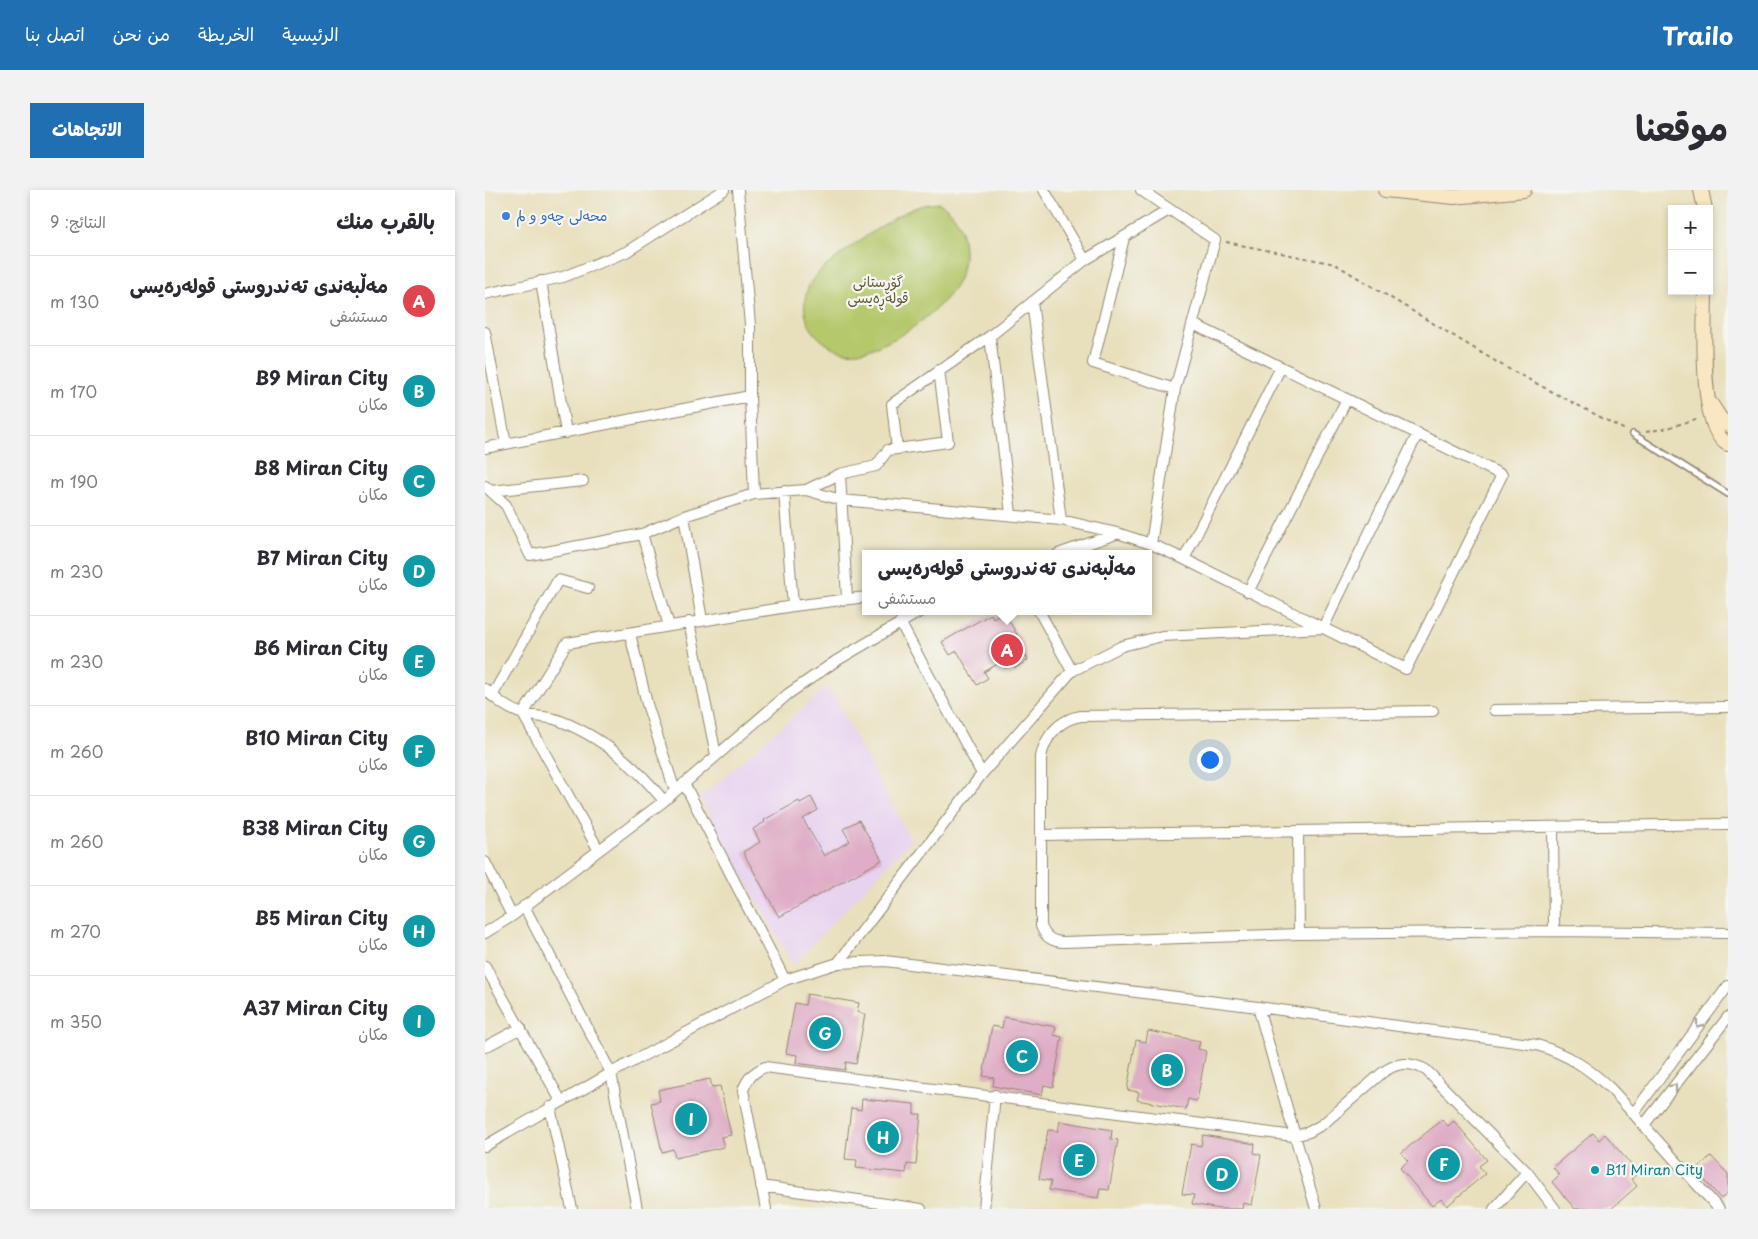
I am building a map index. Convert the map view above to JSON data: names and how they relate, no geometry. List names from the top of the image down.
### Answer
{
  "parks": ["گۆڕستانی قولەڕەیسی"],
  "places": ["محەلی چەو و لم", "B11 Miran City"],
  "page": {
    "header": "Trailo",
    "nav": [
      "الرئيسية",
      "الخريطة",
      "من نحن",
      "اتصل بنا"
    ],
    "title": "موقعنا",
    "buttons": "الاتجاهات",
    "heading": ["بالقرب منك", "النتائج: 9"],
    "map_buttons": ["+", "−"],
    "list": [
      {
        "mark": "A",
        "name": "مەڵبەندی تەندروستی قولەرەیسی",
        "note": "مستشفى",
        "value": "130 m"
      },
      {
        "mark": "B",
        "name": "B9 Miran City",
        "note": "مكان",
        "value": "170 m"
      },
      {
        "mark": "C",
        "name": "B8 Miran City",
        "note": "مكان",
        "value": "190 m"
      },
      {
        "mark": "D",
        "name": "B7 Miran City",
        "note": "مكان",
        "value": "230 m"
      },
      {
        "mark": "E",
        "name": "B6 Miran City",
        "note": "مكان",
        "value": "230 m"
      },
      {
        "mark": "F",
        "name": "B10 Miran City",
        "note": "مكان",
        "value": "260 m"
      },
      {
        "mark": "G",
        "name": "B38 Miran City",
        "note": "مكان",
        "value": "260 m"
      },
      {
        "mark": "H",
        "name": "B5 Miran City",
        "note": "مكان",
        "value": "270 m"
      },
      {
        "mark": "I",
        "name": "A37 Miran City",
        "note": "مكان",
        "value": "350 m"
      }
    ],
    "popup": ["مەڵبەندی تەندروستی قولەرەیسی", "مستشفى"],
    "pins": [
      "A",
      "G",
      "C",
      "B",
      "I",
      "H",
      "E",
      "F",
      "D"
    ]
  }
}
